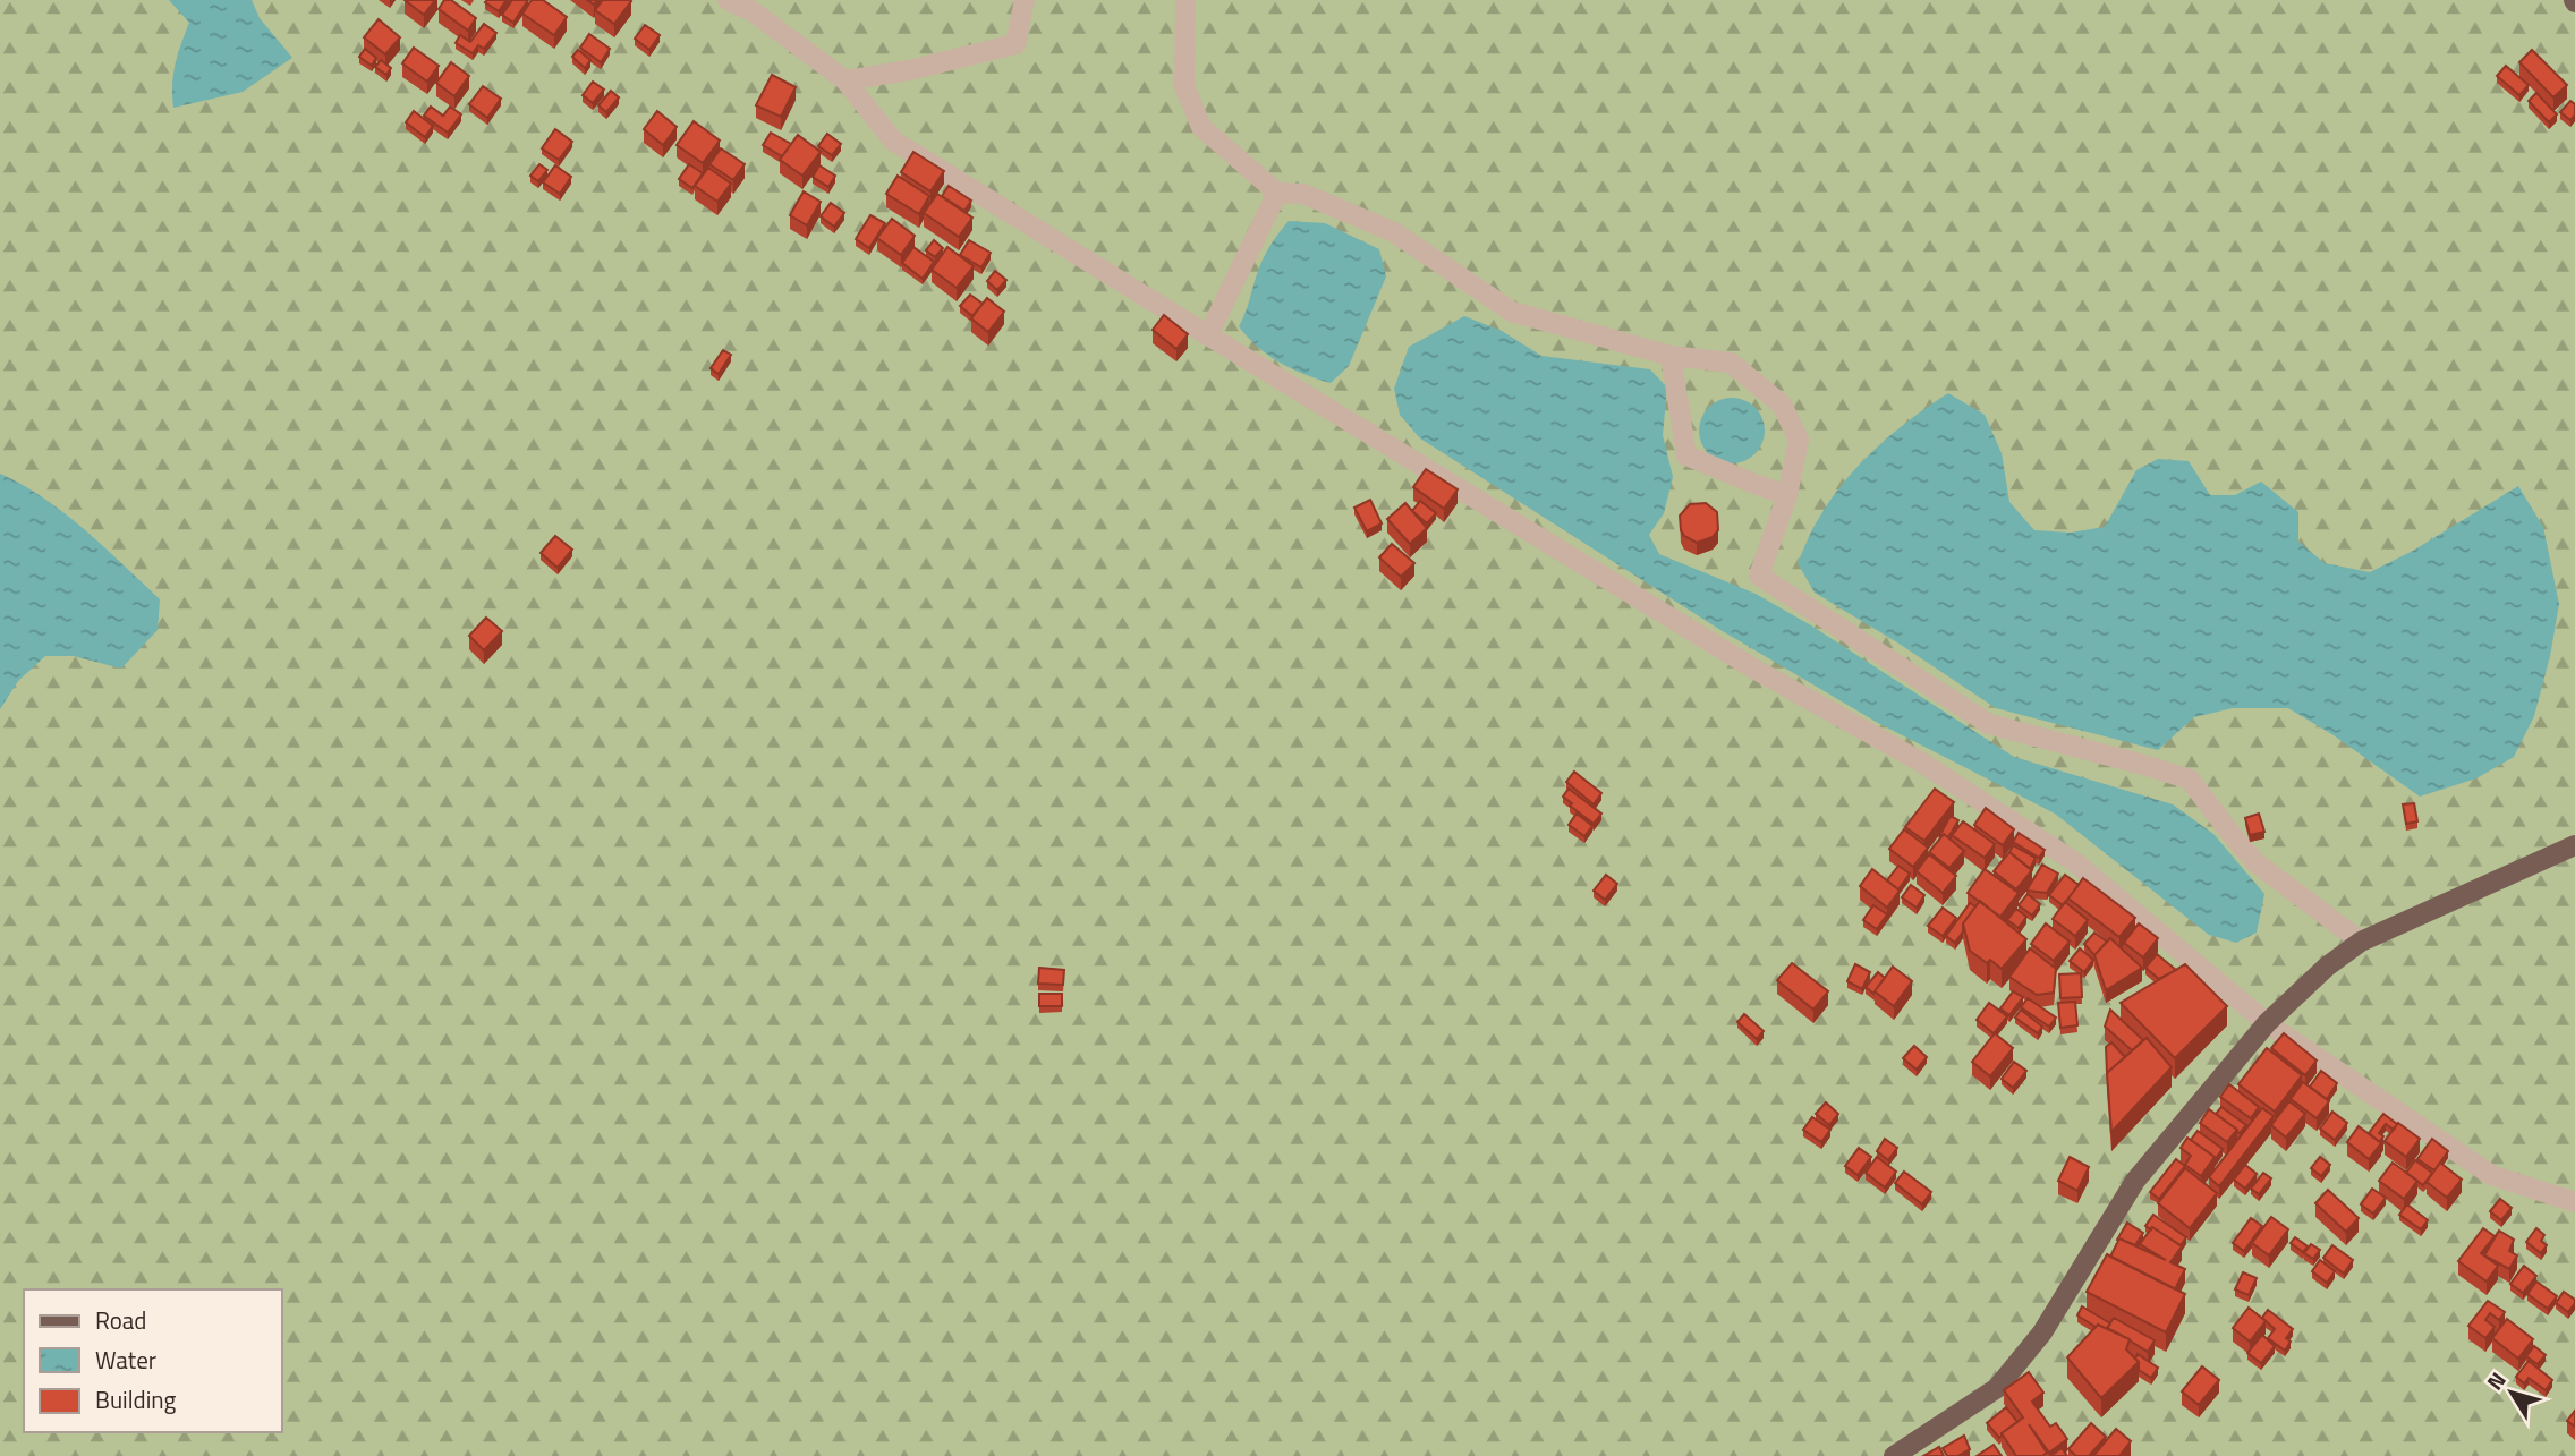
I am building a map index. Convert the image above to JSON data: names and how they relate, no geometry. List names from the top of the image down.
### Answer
{
  "legend": ["Road", "Water", "Building"],
  "north": "top left"
}
